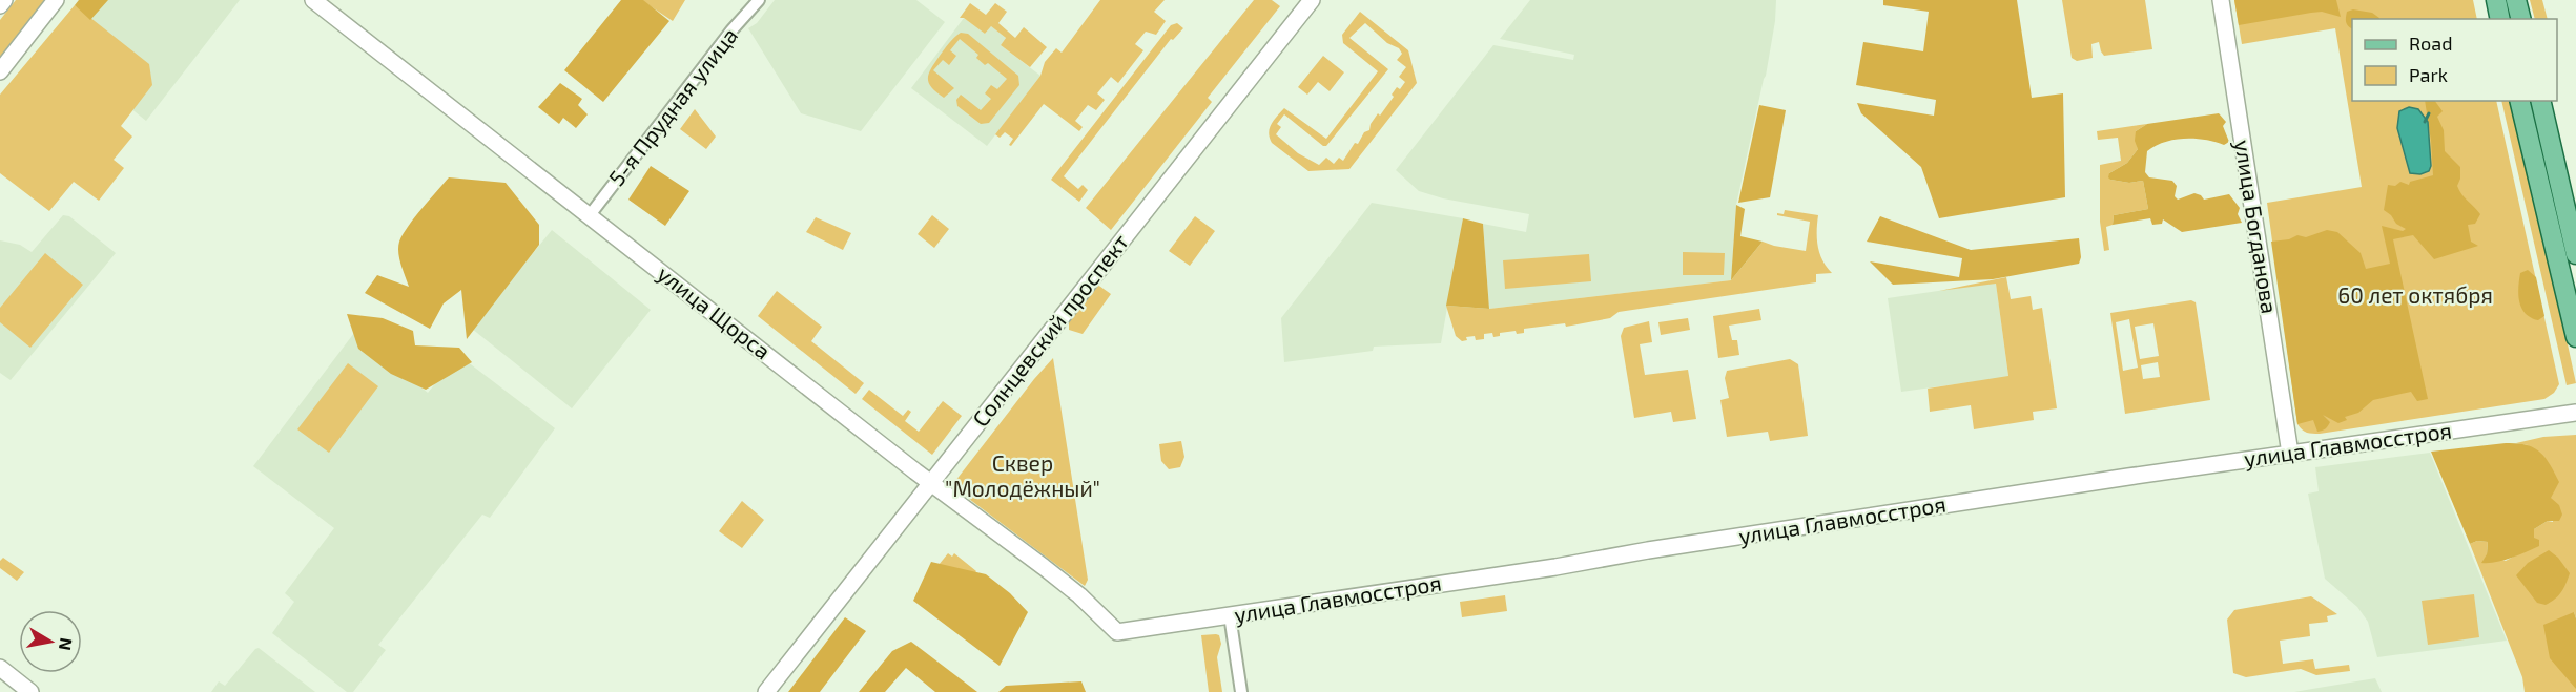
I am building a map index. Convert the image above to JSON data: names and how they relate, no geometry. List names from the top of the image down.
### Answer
{
  "streets": {
    "street": [
      "5-я Прудная улица",
      "улица Богданова",
      "улица Щорса",
      "Солнцевский проспект",
      "улица Главмосстроя"
    ]
  },
  "crossings": [
    ["5-я Прудная улица", "улица Щорса"],
    ["улица Богданова", "улица Главмосстроя"],
    ["улица Щорса", "Солнцевский проспект"],
    ["улица Щорса", "улица Главмосстроя"]
  ],
  "parks": ["60 лет октября", "Сквер \"Молодёжный\""],
  "legend": ["Road", "Park"],
  "north": "right"
}
